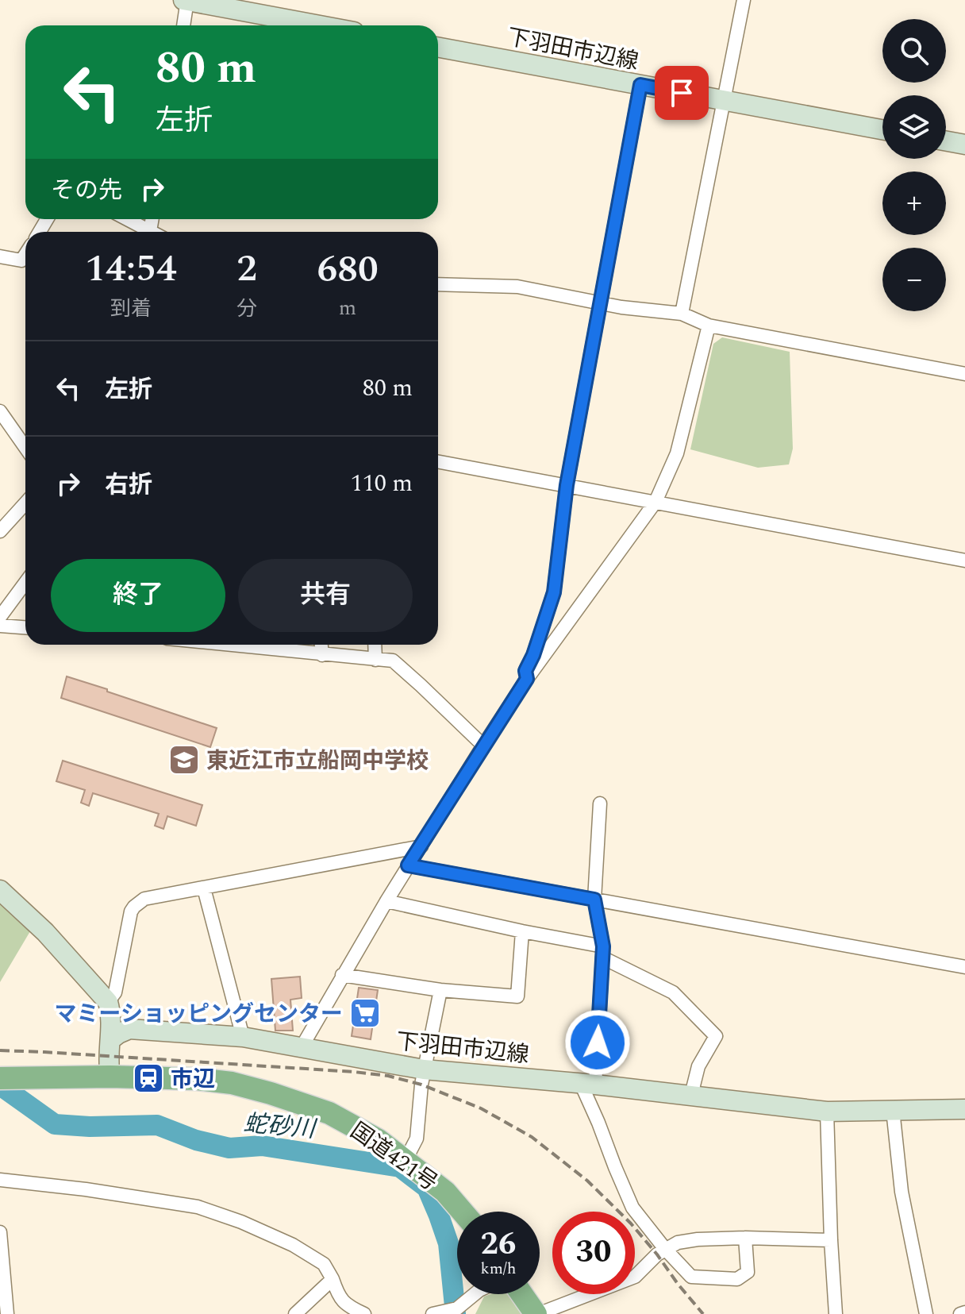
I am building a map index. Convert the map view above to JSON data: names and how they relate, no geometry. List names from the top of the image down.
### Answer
{
  "streets": {
    "highway": ["国道421号"],
    "main road": ["下羽田市辺線"]
  },
  "water": ["蛇砂川"],
  "places": {
    "school or university": ["東近江市立船岡中学校"],
    "supermarket": ["マミーショッピングセンター"],
    "station": ["市辺"]
  },
  "page": {
    "map_buttons": ["+", "−"],
    "turn": ["80 m", "左折"],
    "then": "その先",
    "eta": [
      "14:54",
      "到着",
      "2",
      "分",
      "680",
      "m"
    ],
    "list": [
      {
        "name": "左折",
        "value": "80 m"
      },
      {
        "name": "右折",
        "value": "110 m"
      }
    ],
    "buttons": ["終了", "共有"],
    "speed": "26 km/h",
    "limit": "30"
  }
}
